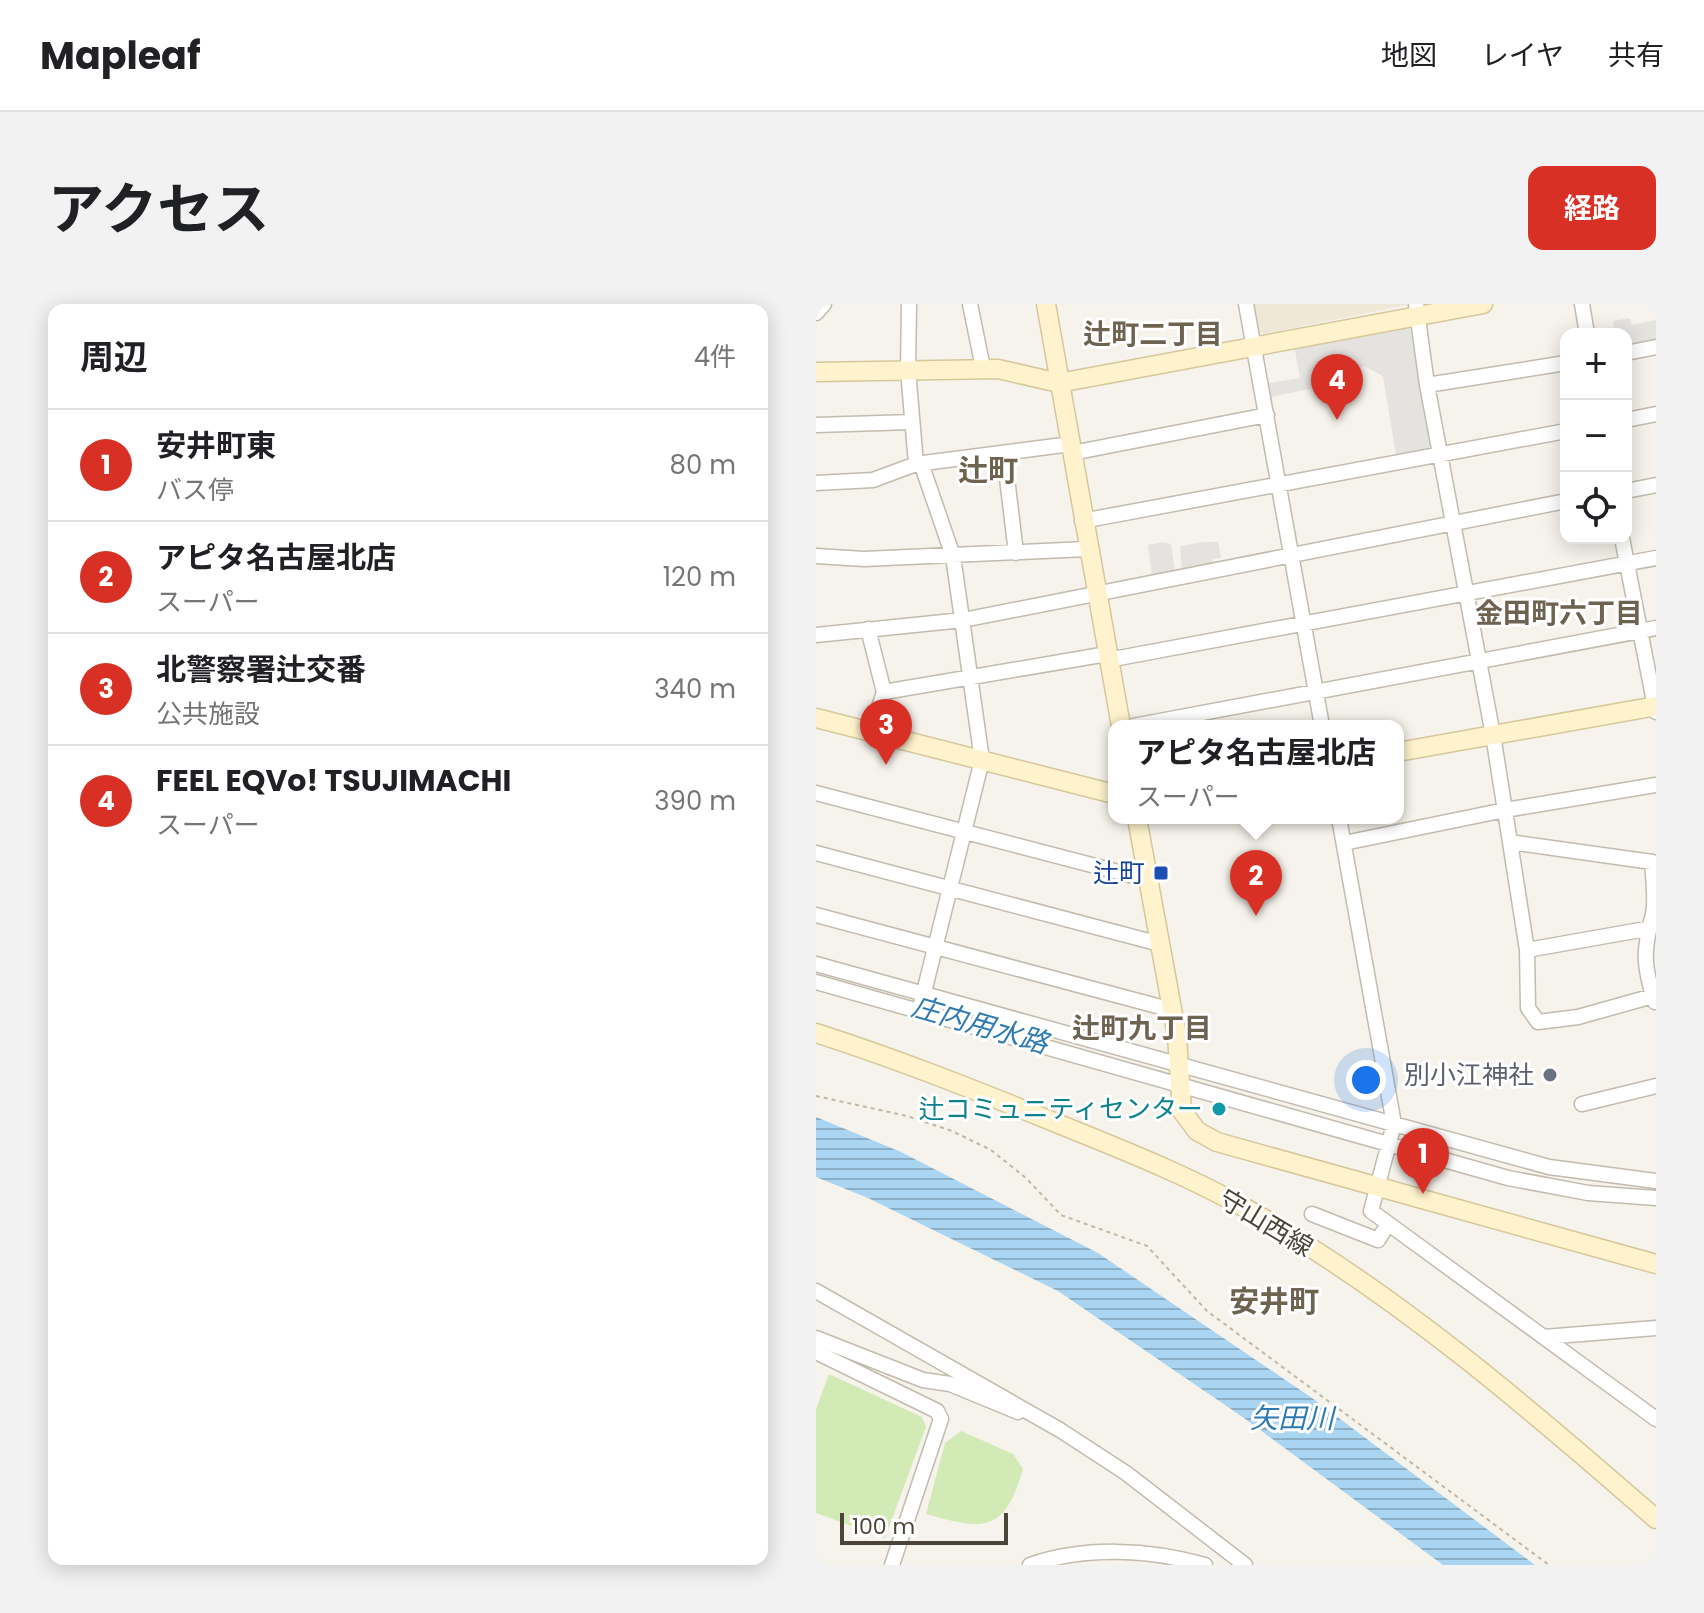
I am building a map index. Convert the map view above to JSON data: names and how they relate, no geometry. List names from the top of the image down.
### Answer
{
  "streets": {
    "street": ["守山西線"]
  },
  "districts": [
    "辻町二丁目",
    "辻町",
    "金田町六丁目",
    "辻町九丁目",
    "安井町"
  ],
  "water": ["庄内用水路", "矢田川"],
  "places": {
    "transit": ["辻町"],
    "other": ["別小江神社", "辻コミュニティセンター"]
  },
  "scale_bar": "100 m",
  "page": {
    "header": "Mapleaf",
    "nav": ["地図", "レイヤ", "共有"],
    "title": "アクセス",
    "buttons": "経路",
    "heading": ["周辺", "4件"],
    "map_buttons": ["+", "−"],
    "pins": [
      "4",
      "3",
      "2",
      "1"
    ],
    "list": [
      {
        "mark": "1",
        "name": "安井町東",
        "note": "バス停",
        "value": "80 m"
      },
      {
        "mark": "2",
        "name": "アピタ名古屋北店",
        "note": "スーパー",
        "value": "120 m"
      },
      {
        "mark": "3",
        "name": "北警察署辻交番",
        "note": "公共施設",
        "value": "340 m"
      },
      {
        "mark": "4",
        "name": "FEEL EQVo! TSUJIMACHI",
        "note": "スーパー",
        "value": "390 m"
      }
    ],
    "popup": ["アピタ名古屋北店", "スーパー"],
    "scale": "100 m"
  }
}
